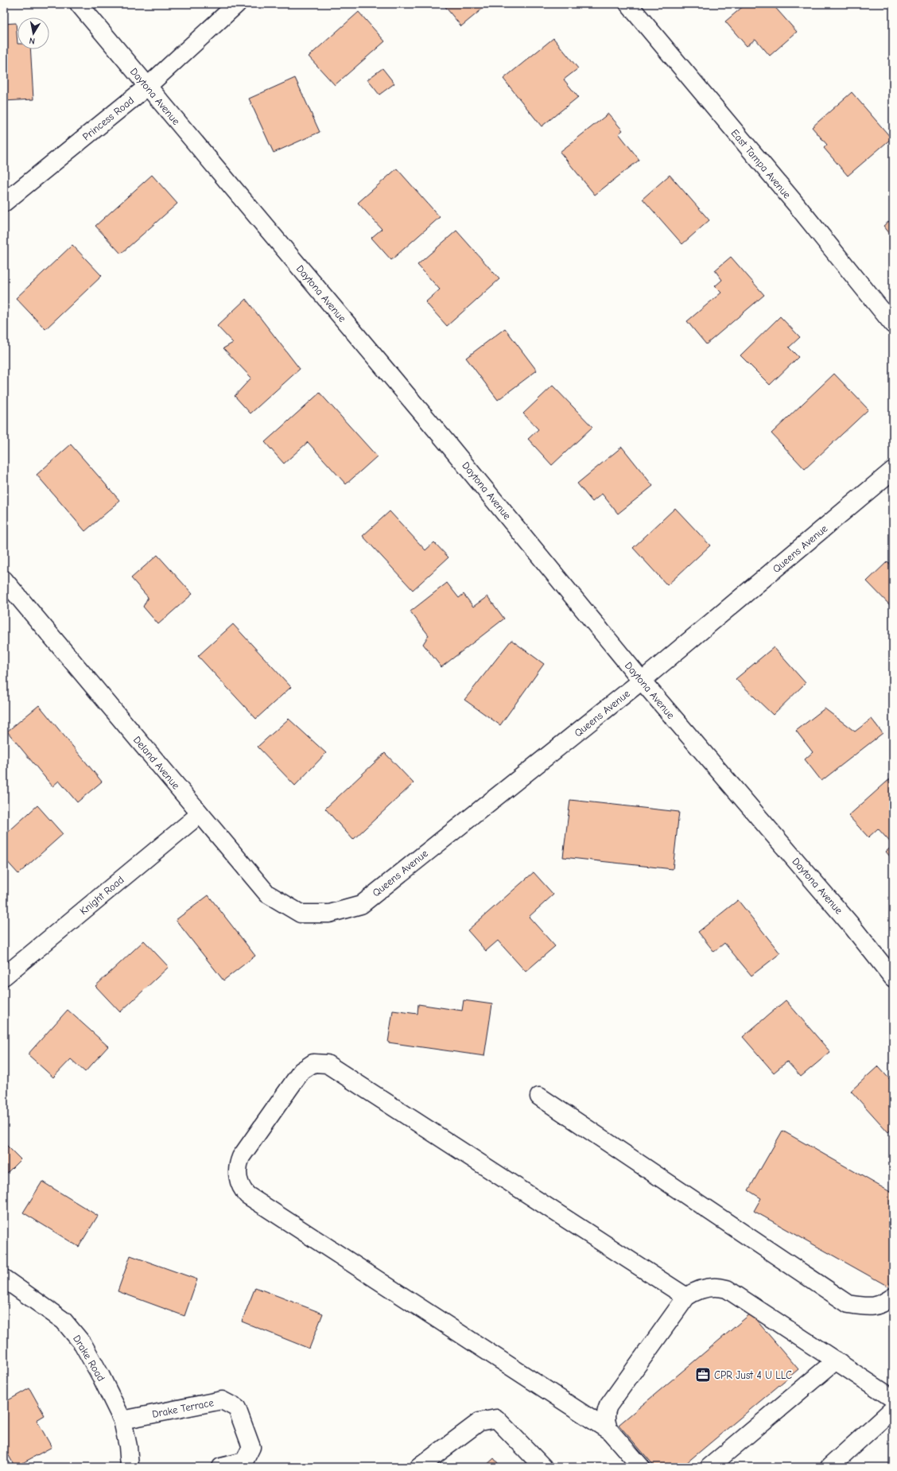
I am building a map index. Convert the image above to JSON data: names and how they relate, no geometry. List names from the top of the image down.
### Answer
{
  "streets": {
    "street": [
      "Daytona Avenue",
      "Princess Road",
      "East Tampa Avenue",
      "Queens Avenue",
      "Deland Avenue",
      "Knight Road",
      "Drake Road",
      "Drake Terrace"
    ]
  },
  "crossings": [
    ["Daytona Avenue", "Princess Road"],
    ["Daytona Avenue", "Queens Avenue"],
    ["Queens Avenue", "Deland Avenue"],
    ["Deland Avenue", "Knight Road"],
    ["Drake Road", "Drake Terrace"]
  ],
  "places": {
    "office": ["CPR Just 4 U LLC"]
  },
  "north": "bottom"
}
